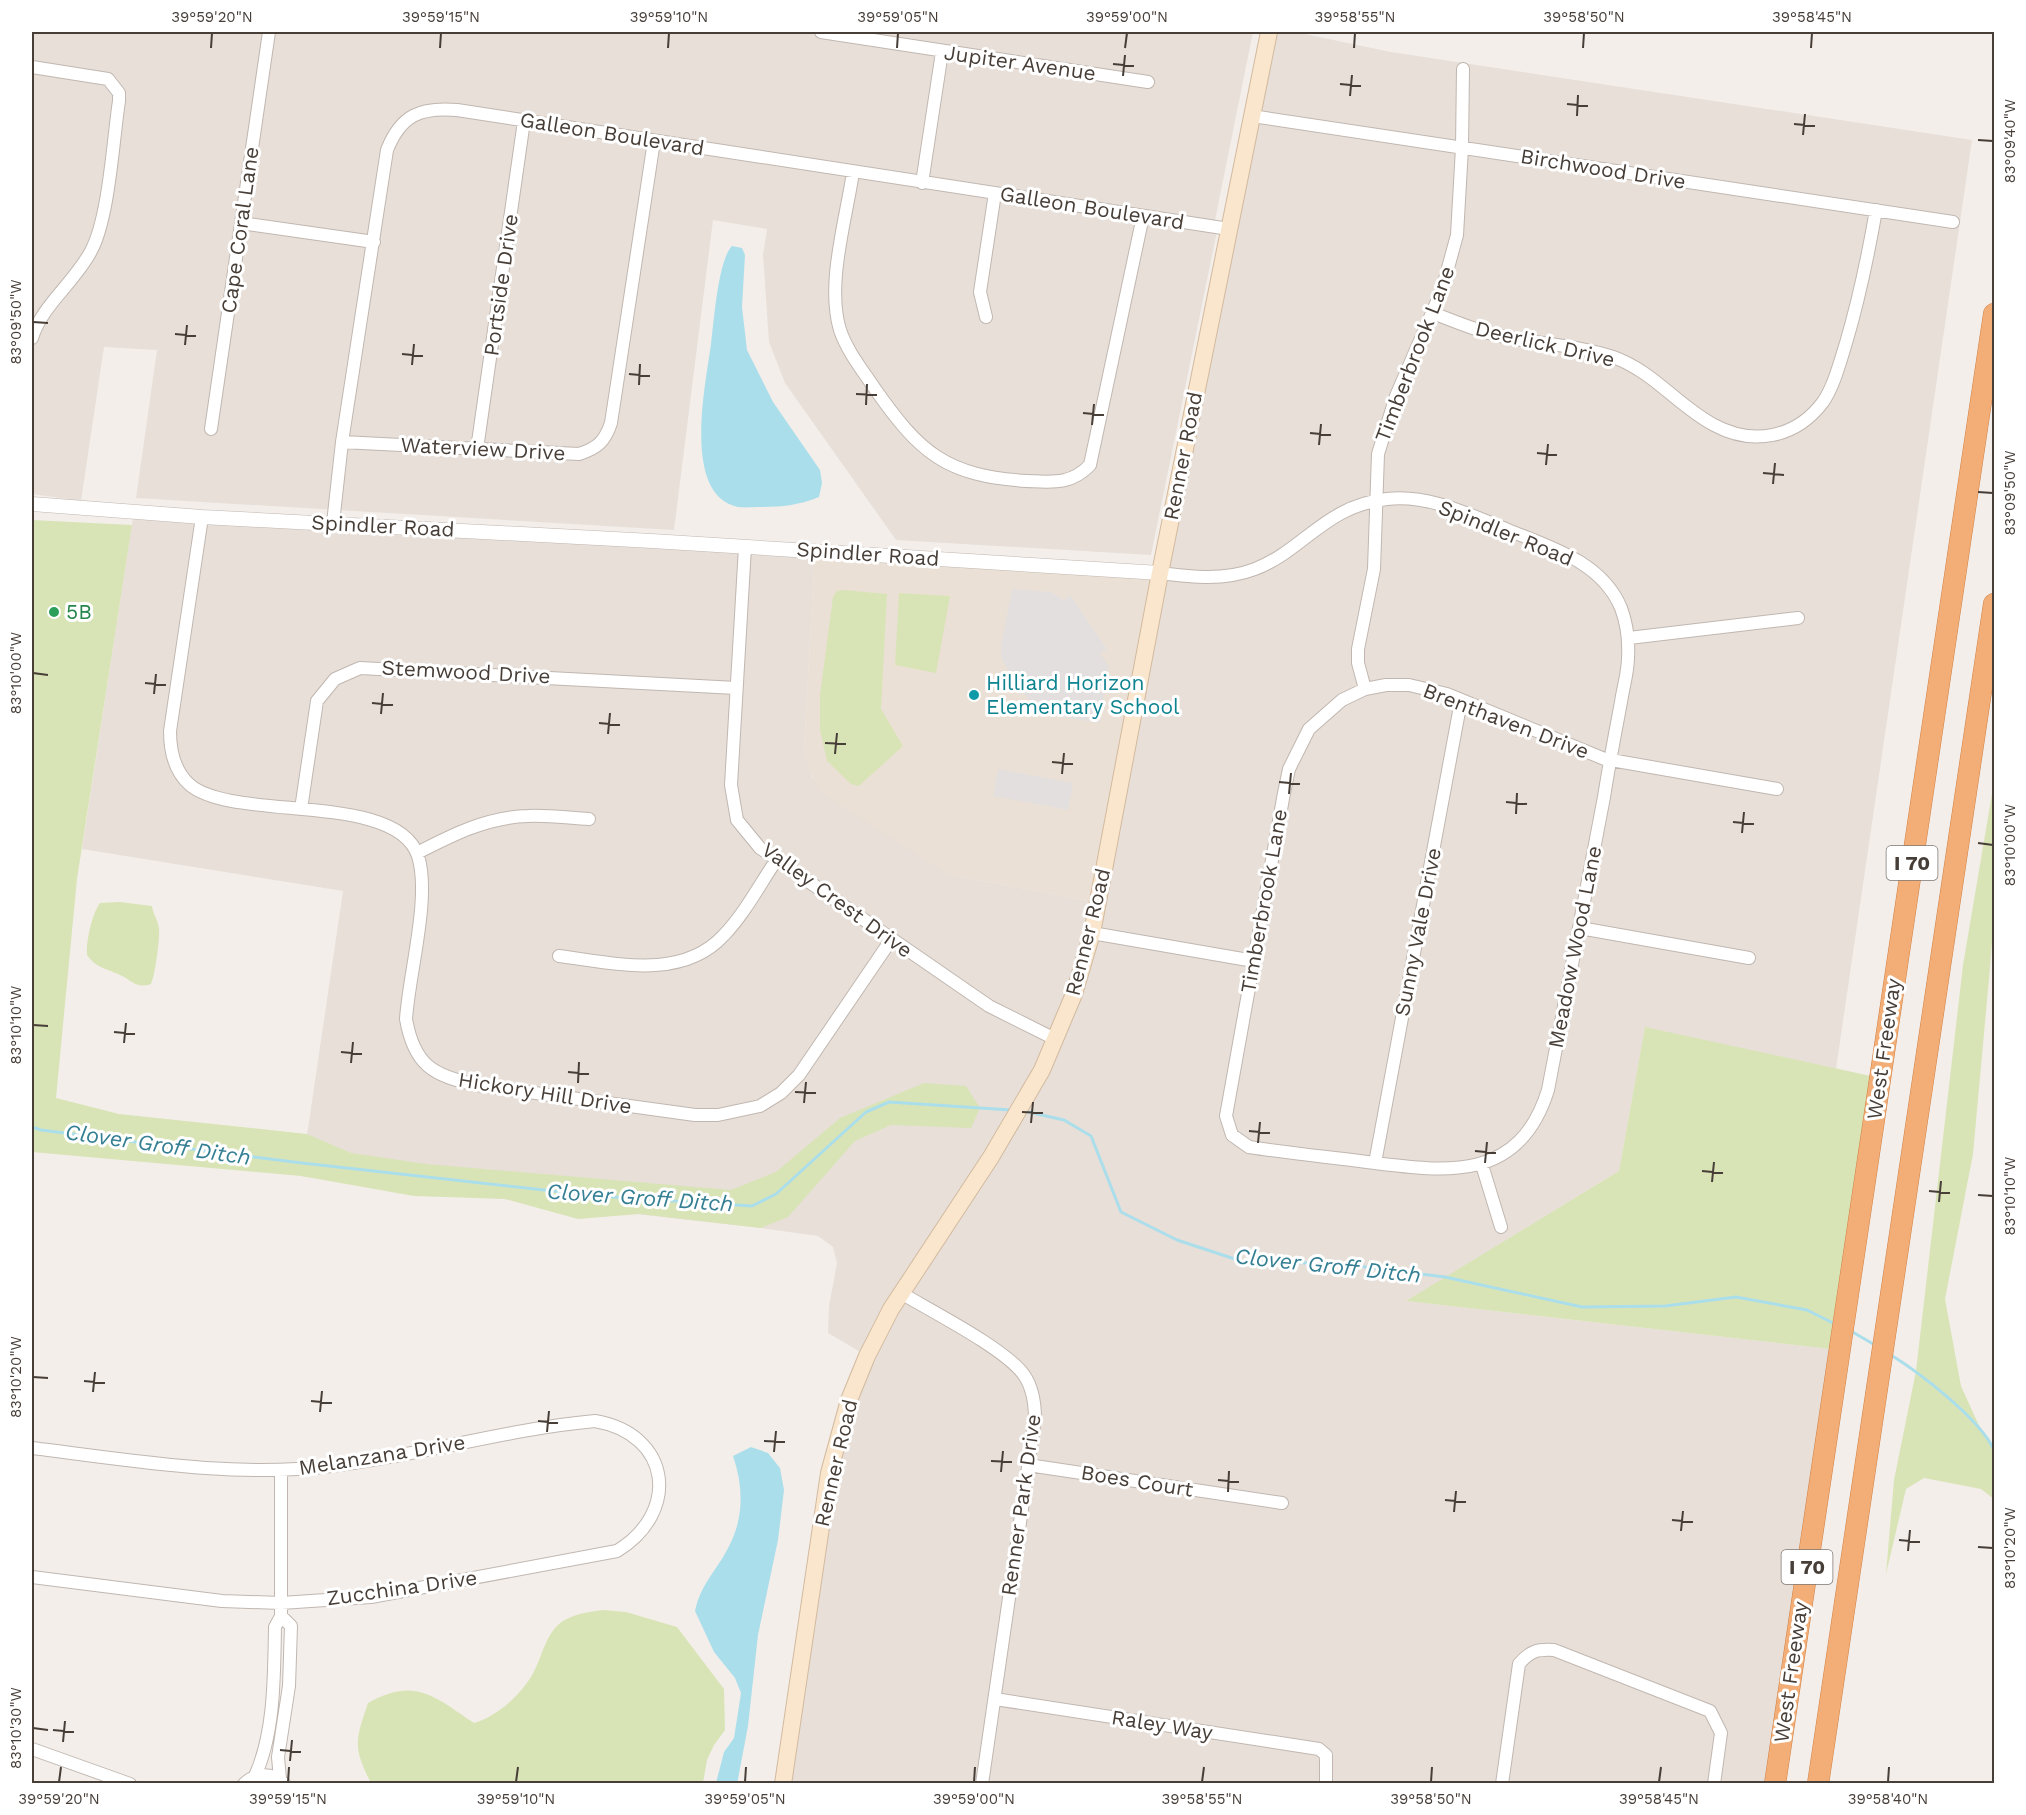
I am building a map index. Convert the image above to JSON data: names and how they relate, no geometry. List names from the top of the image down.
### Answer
{
  "streets": {
    "highway": ["I 70", "West Freeway"],
    "main road": ["Renner Road"],
    "street": [
      "Jupiter Avenue",
      "Galleon Boulevard",
      "Birchwood Drive",
      "Cape Coral Lane",
      "Portside Drive",
      "Deerlick Drive",
      "Timberbrook Lane",
      "Waterview Drive",
      "Spindler Road",
      "Stemwood Drive",
      "Brenthaven Drive",
      "Valley Crest Drive",
      "Sunny Vale Drive",
      "Meadow Wood Lane",
      "Hickory Hill Drive",
      "Melanzana Drive",
      "Boes Court",
      "Renner Park Drive",
      "Zucchina Drive",
      "Raley Way"
    ]
  },
  "crossings": [
    ["Galleon Boulevard", "Portside Drive"],
    ["Galleon Boulevard", "Waterview Drive"],
    ["Galleon Boulevard", "Renner Road"],
    ["Galleon Boulevard", "Spindler Road"],
    ["Birchwood Drive", "Deerlick Drive"],
    ["Birchwood Drive", "Timberbrook Lane"],
    ["Birchwood Drive", "Renner Road"],
    ["Portside Drive", "Waterview Drive"],
    ["Deerlick Drive", "Timberbrook Lane"],
    ["Timberbrook Lane", "Spindler Road"],
    ["Timberbrook Lane", "Brenthaven Drive"],
    ["Timberbrook Lane", "Sunny Vale Drive"],
    ["Renner Road", "Spindler Road"],
    ["Renner Road", "Valley Crest Drive"],
    ["Renner Road", "Renner Park Drive"],
    ["Spindler Road", "Valley Crest Drive"],
    ["Spindler Road", "Meadow Wood Lane"],
    ["Stemwood Drive", "Valley Crest Drive"],
    ["Brenthaven Drive", "Sunny Vale Drive"],
    ["Brenthaven Drive", "Meadow Wood Lane"],
    ["Valley Crest Drive", "Hickory Hill Drive"],
    ["Melanzana Drive", "Zucchina Drive"],
    ["Boes Court", "Renner Park Drive"],
    ["Renner Park Drive", "Raley Way"]
  ],
  "water": ["Clover Groff Ditch"],
  "places": ["5B", "Hilliard Horizon Elementary School"],
  "coordinates": [
    "39°59'20\"N",
    "39°59'15\"N",
    "39°59'10\"N",
    "39°59'05\"N",
    "39°59'00\"N",
    "39°58'55\"N",
    "39°58'50\"N",
    "39°58'45\"N",
    "83°09'40\"W",
    "83°09'50\"W",
    "83°10'00\"W",
    "83°10'10\"W",
    "83°10'20\"W",
    "83°10'30\"W",
    "39°58'40\"N"
  ]
}
